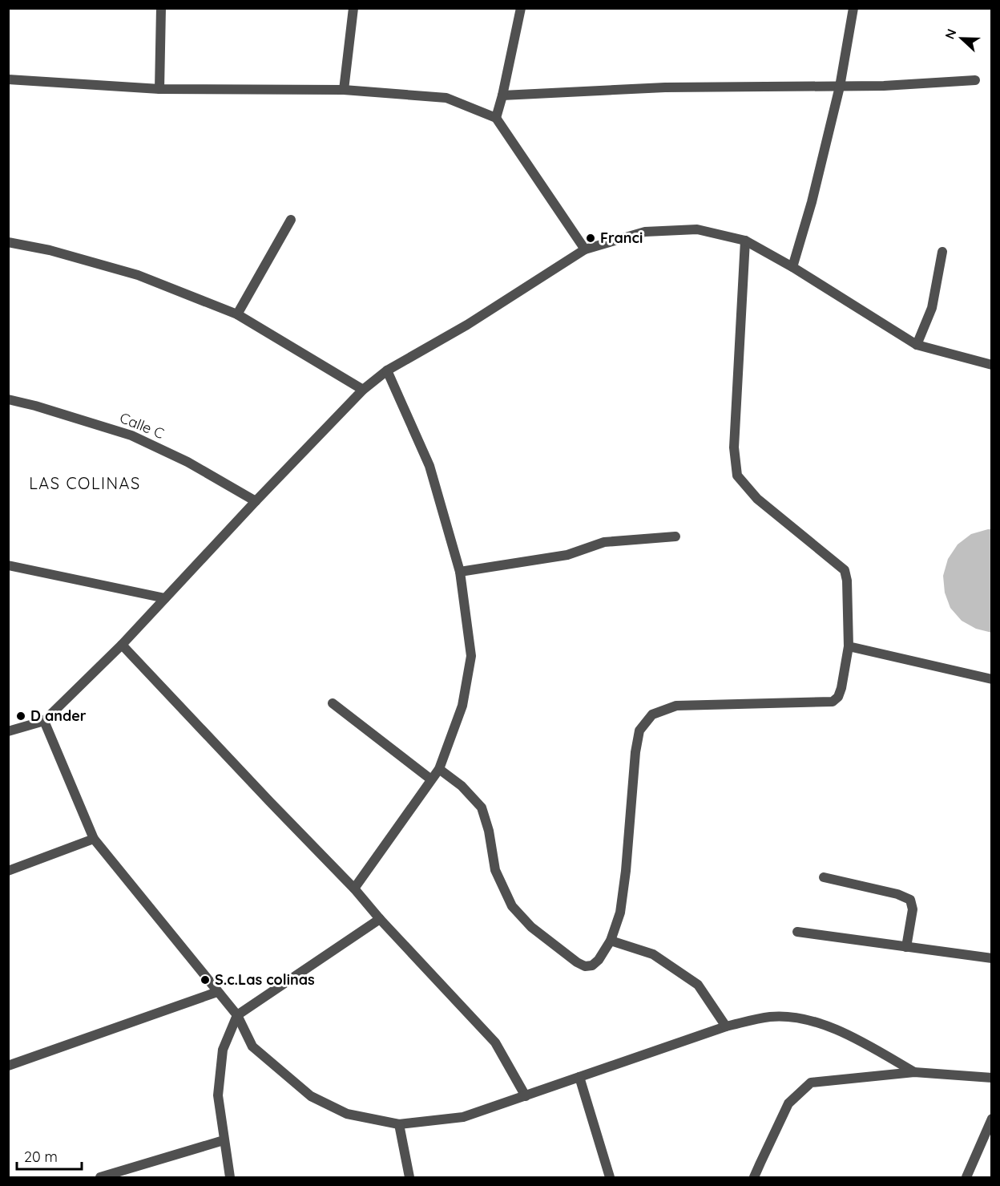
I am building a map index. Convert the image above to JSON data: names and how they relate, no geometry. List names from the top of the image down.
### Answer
{
  "streets": {
    "street": ["Calle C"]
  },
  "districts": ["LAS COLINAS"],
  "places": ["Franci", "D ander", "S.c.Las colinas"],
  "scale_bar": "20 m",
  "north": "left"
}
